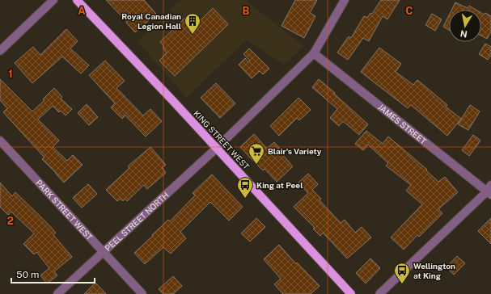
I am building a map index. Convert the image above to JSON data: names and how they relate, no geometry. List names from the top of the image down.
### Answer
{
  "streets": {
    "main road": ["KING STREET WEST"],
    "street": ["JAMES STREET", "PARK STREET WEST", "PEEL STREET NORTH"]
  },
  "crossings": [
    ["JAMES STREET", "PEEL STREET NORTH"],
    ["KING STREET WEST", "PEEL STREET NORTH"],
    ["PARK STREET WEST", "PEEL STREET NORTH"]
  ],
  "places": {
    "building": ["Royal Canadian Legion Hall"],
    "supermarket": ["Blair's Variety"],
    "bus stop": ["King at Peel", "Wellington at King"]
  },
  "scale_bar": "50 m",
  "north": "bottom",
  "grid": {
    "columns": ["A", "B", "C"],
    "rows": ["1", "2"]
  }
}
